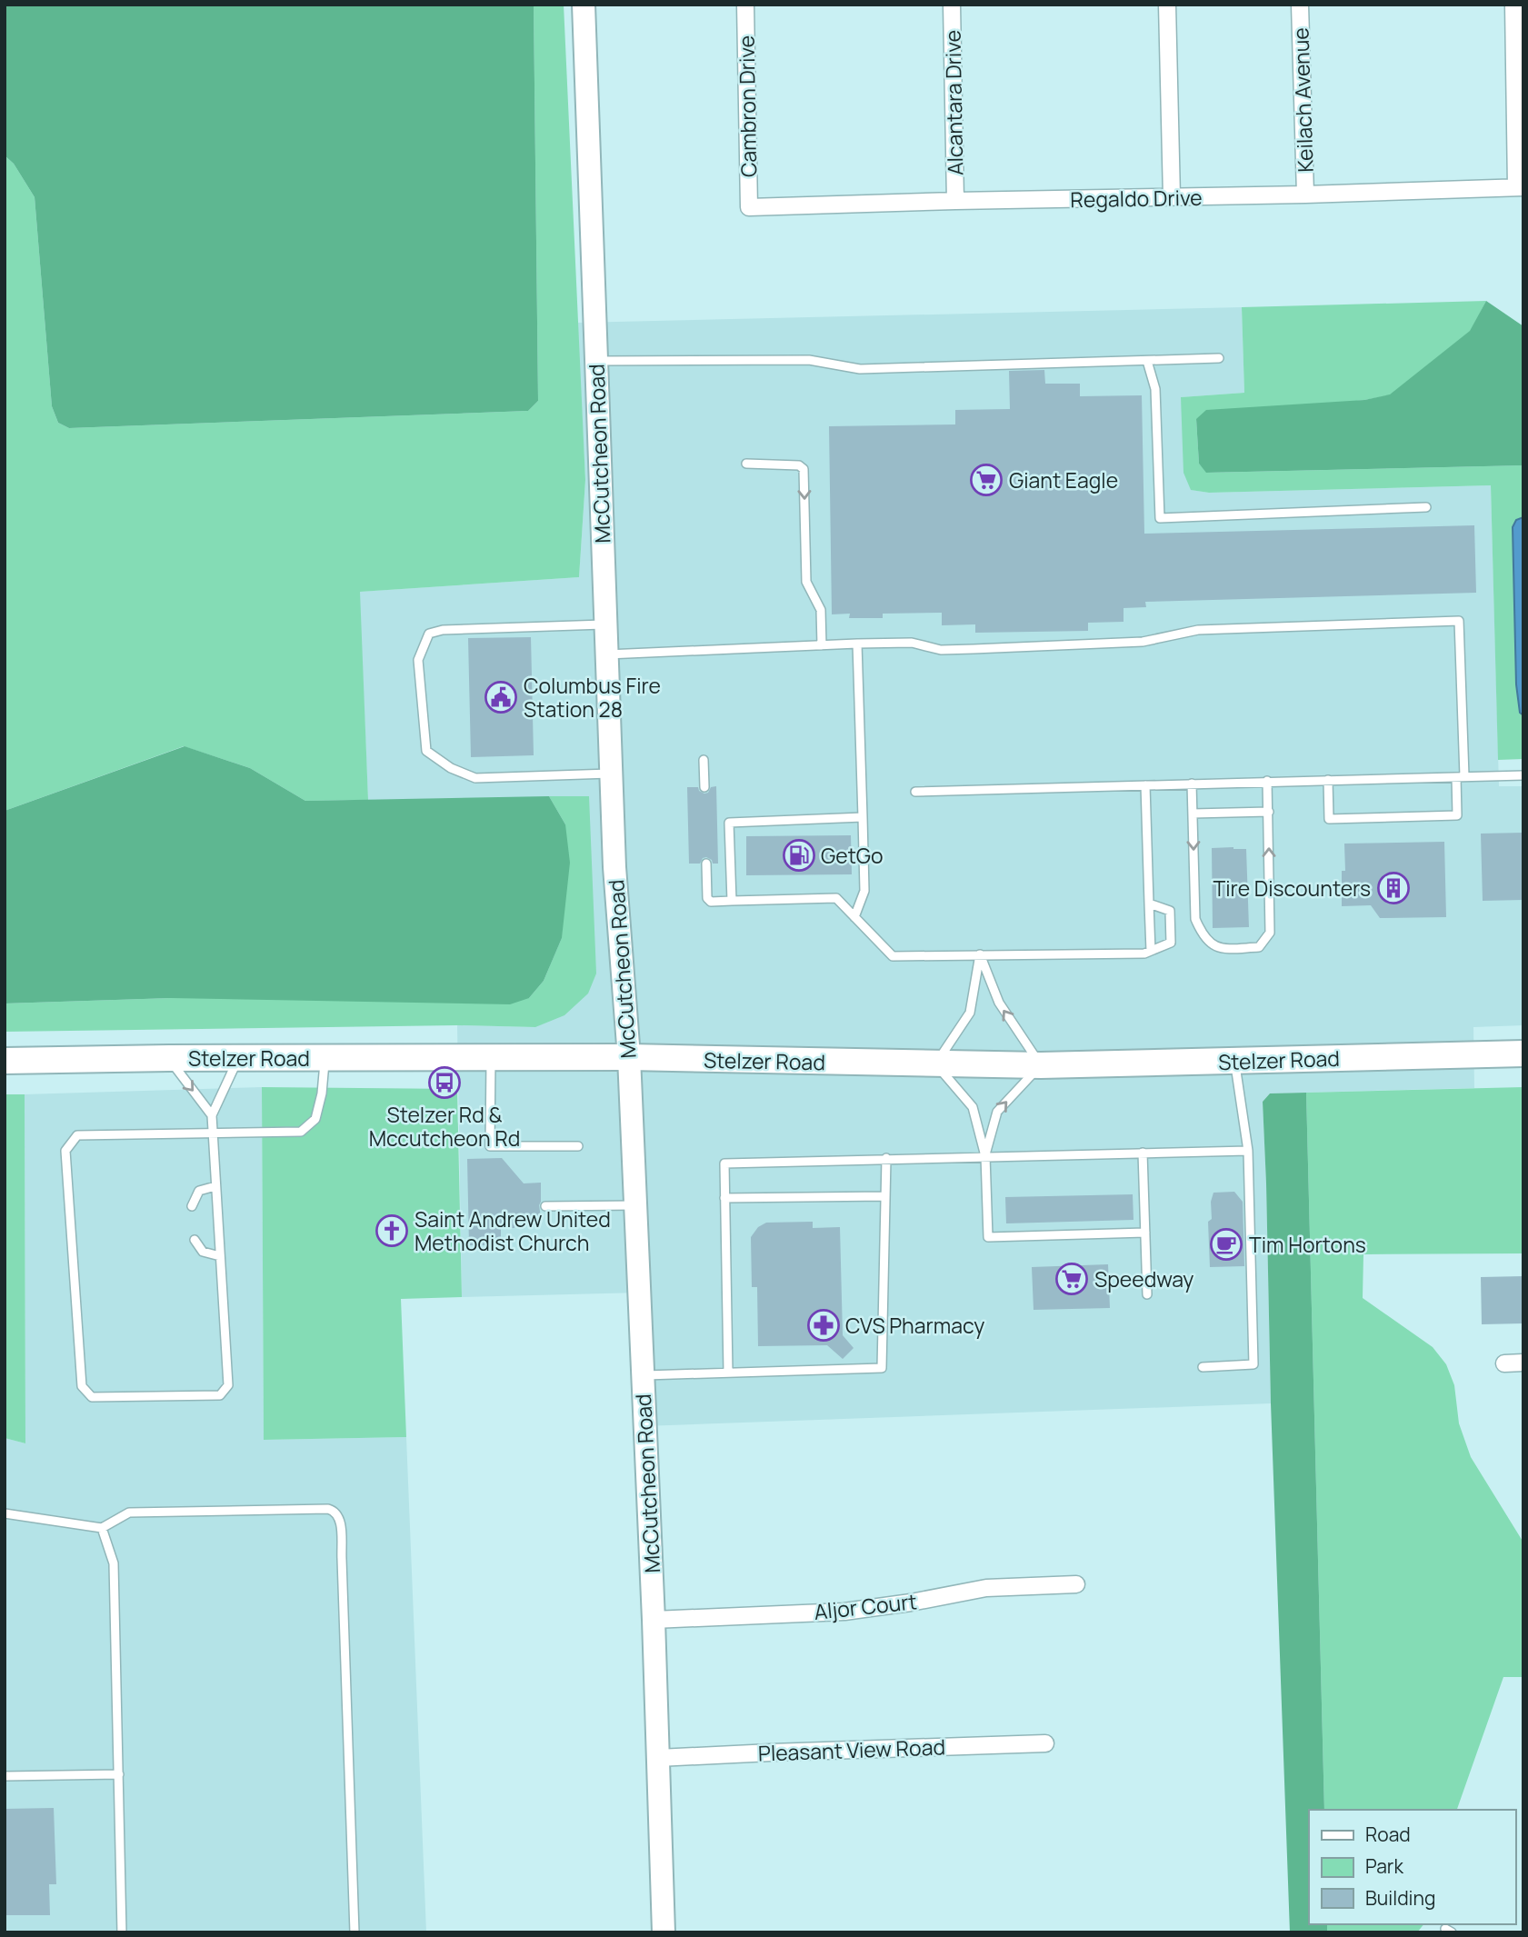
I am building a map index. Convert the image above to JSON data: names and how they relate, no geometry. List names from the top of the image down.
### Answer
{
  "streets": {
    "main road": ["McCutcheon Road", "Stelzer Road"],
    "street": [
      "Keilach Avenue",
      "Alcantara Drive",
      "Cambron Drive",
      "Regaldo Drive",
      "Aljor Court",
      "Pleasant View Road"
    ]
  },
  "crossings": [
    ["Keilach Avenue", "Regaldo Drive"],
    ["Alcantara Drive", "Regaldo Drive"],
    ["Cambron Drive", "Regaldo Drive"],
    ["McCutcheon Road", "Stelzer Road"],
    ["McCutcheon Road", "Aljor Court"],
    ["McCutcheon Road", "Pleasant View Road"]
  ],
  "places": {
    "supermarket": ["Giant Eagle", "Speedway"],
    "public building": ["Columbus Fire Station 28"],
    "fuel station": ["GetGo"],
    "building": ["Tire Discounters"],
    "bus stop": ["Stelzer Rd & Mccutcheon Rd"],
    "church": ["Saint Andrew United Methodist Church"],
    "cafe": ["Tim Hortons"],
    "pharmacy": ["CVS Pharmacy"]
  },
  "legend": ["Road", "Park", "Building"]
}
